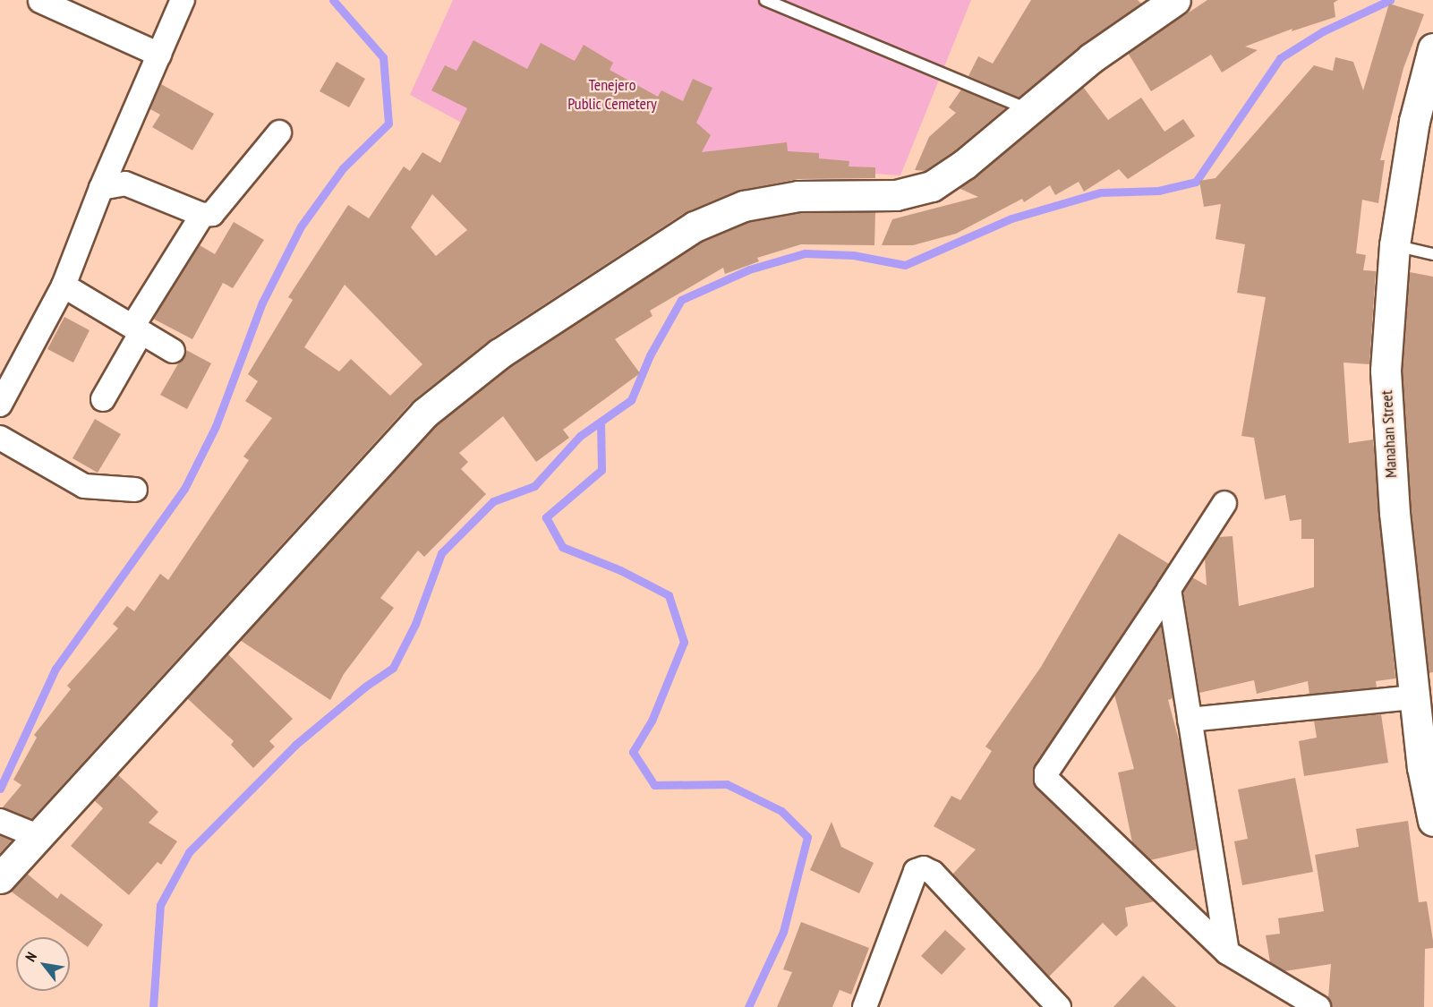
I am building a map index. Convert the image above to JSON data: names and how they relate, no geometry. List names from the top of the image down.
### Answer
{
  "streets": {
    "street": ["Manahan Street"]
  },
  "parks": ["Tenejero Public Cemetery"],
  "north": "top left"
}
